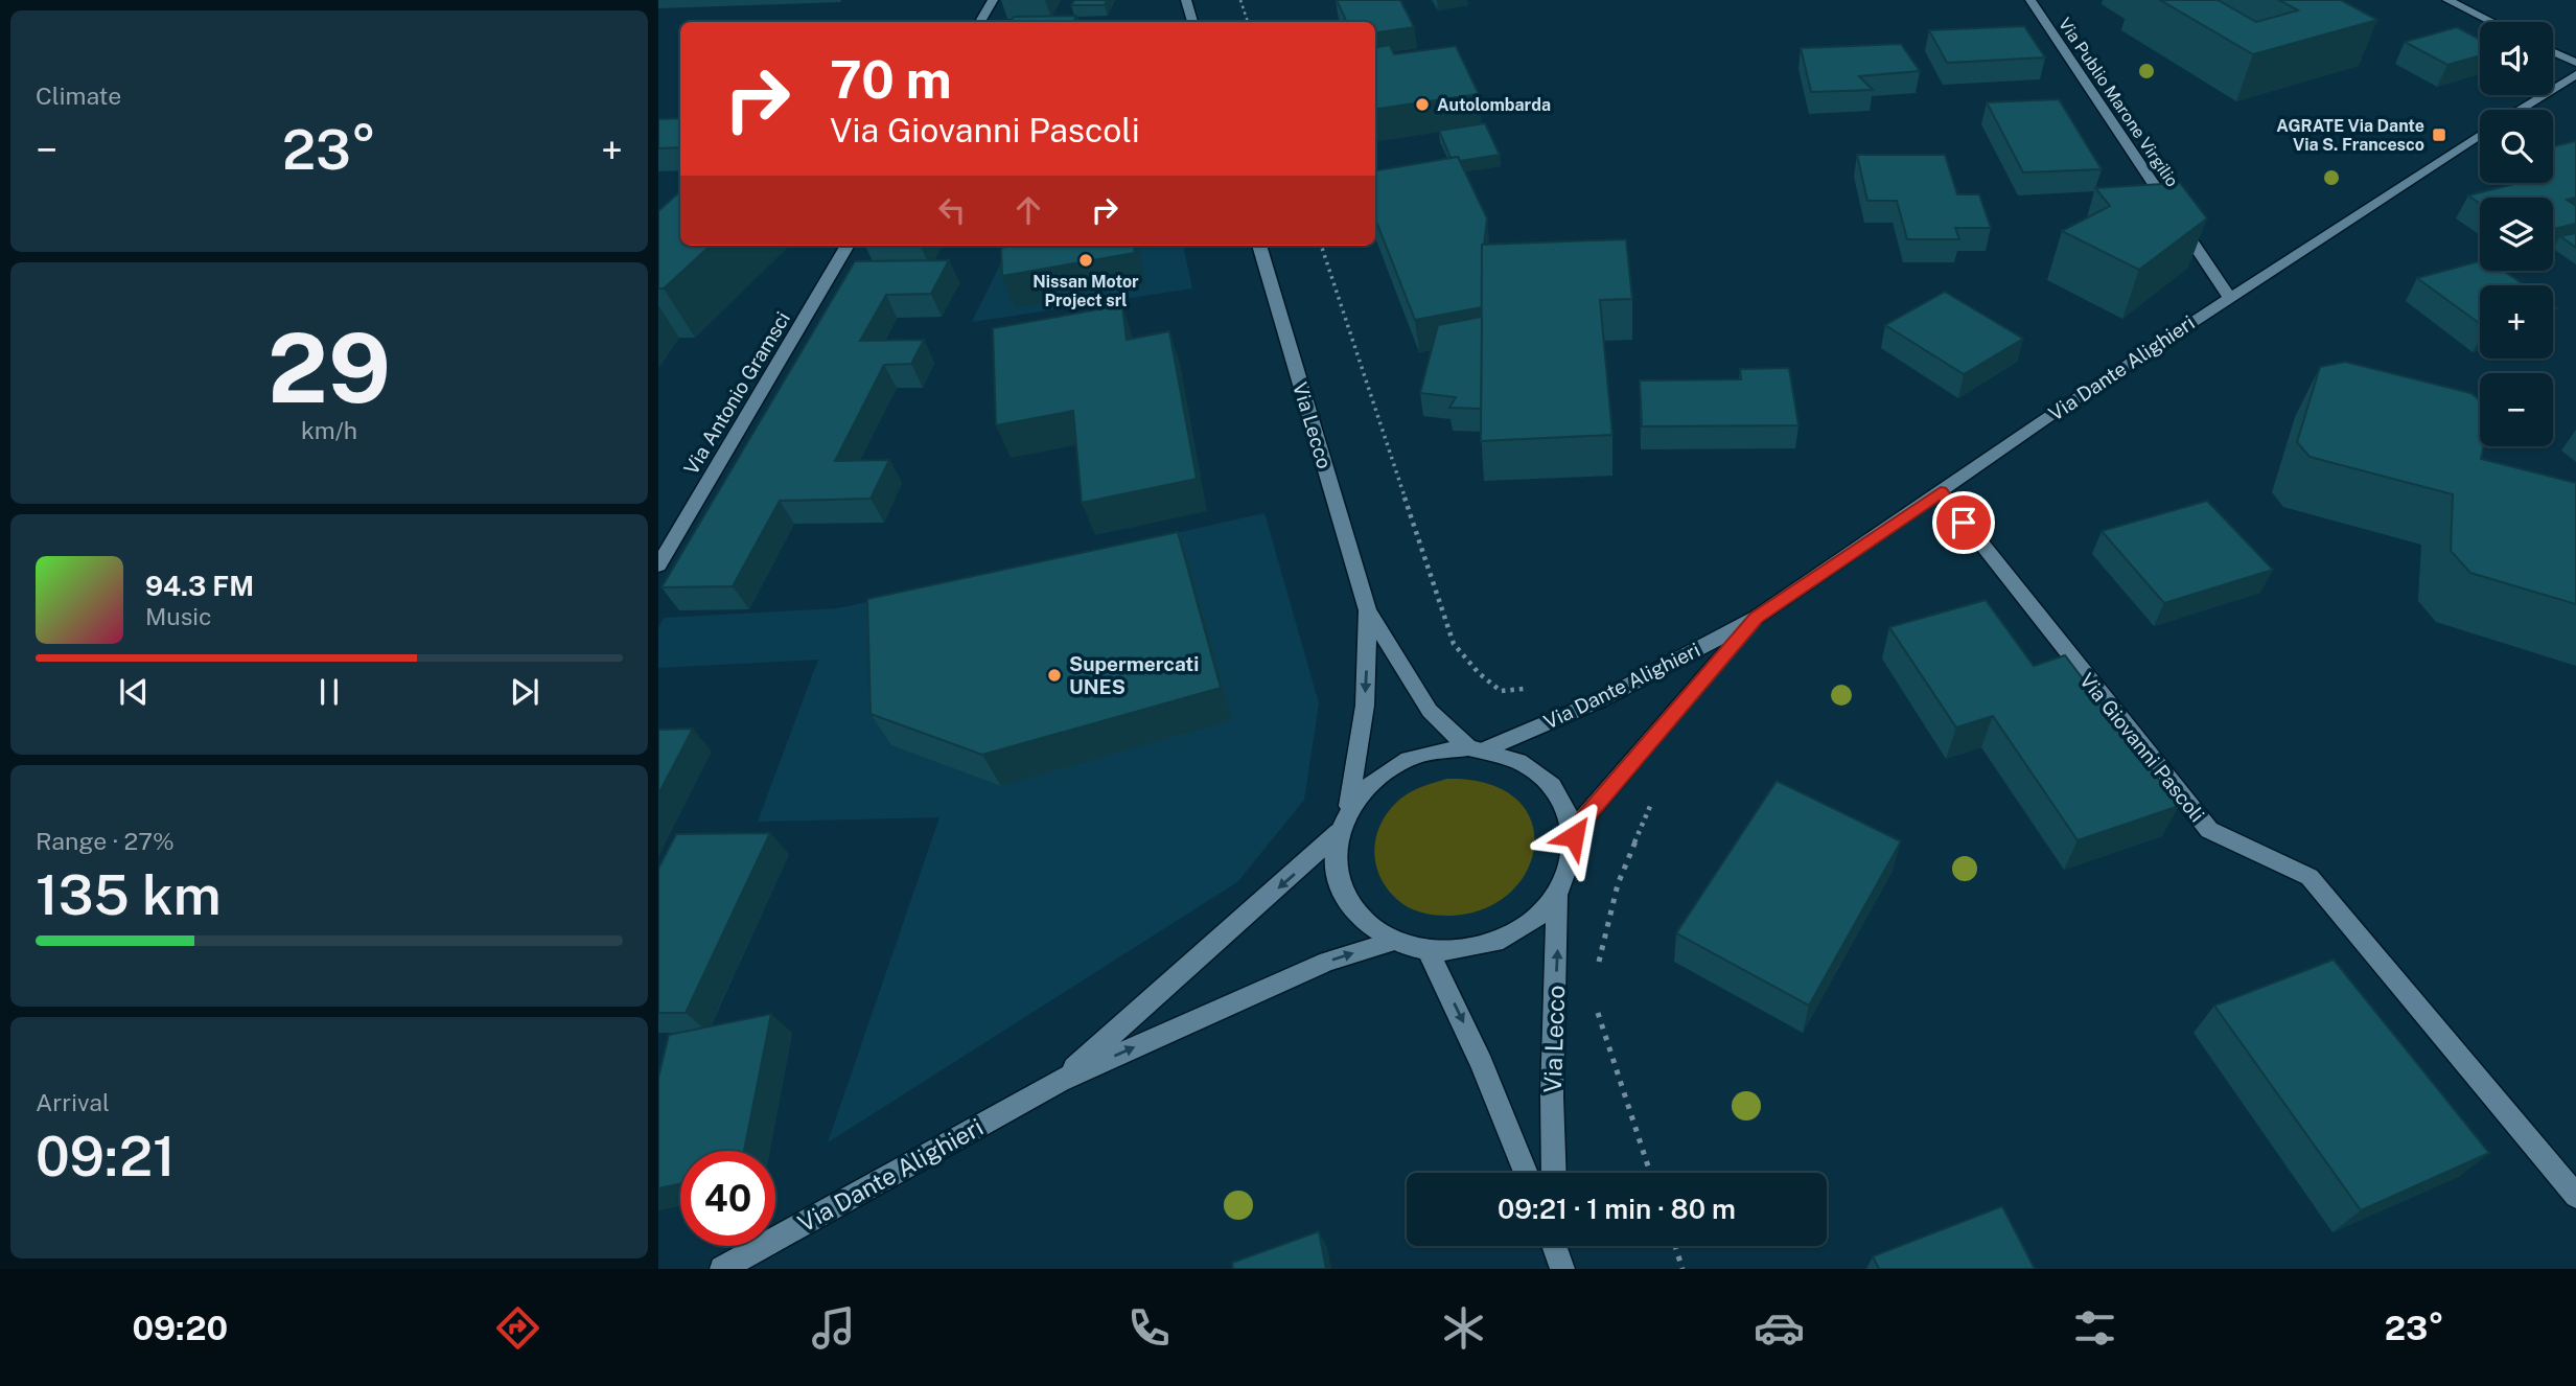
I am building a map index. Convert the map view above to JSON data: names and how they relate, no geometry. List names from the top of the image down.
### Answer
{
  "streets": {
    "street": [
      "Via Publio Marone Virgilio",
      "Via Dante Alighieri",
      "Via Antonio Gramsci",
      "Via Lecco",
      "Via Giovanni Pascoli"
    ]
  },
  "crossings": [
    ["Via Publio Marone Virgilio", "Via Dante Alighieri"],
    ["Via Dante Alighieri", "Via Lecco"],
    ["Via Dante Alighieri", "Via Giovanni Pascoli"]
  ],
  "places": {
    "other": ["Autolombarda", "Nissan Motor Project srl", "Supermercati UNES"],
    "transit": ["AGRATE Via Dante Via S. Francesco"]
  },
  "page": {
    "tile": [
      "Climate",
      ["29", "km/h"],
      ["Range · 27%", "135 km"],
      ["Arrival", "09:21"]
    ],
    "map_buttons": ["+", "−"],
    "turn": ["70 m", "Via Giovanni Pascoli"],
    "heat": ["−", "23°", "+"],
    "song": ["94.3 FM", "Music"],
    "limit": "40",
    "trip": "09:21 · 1 min · 80 m",
    "tabs": ["09:20", "23°"]
  }
}
